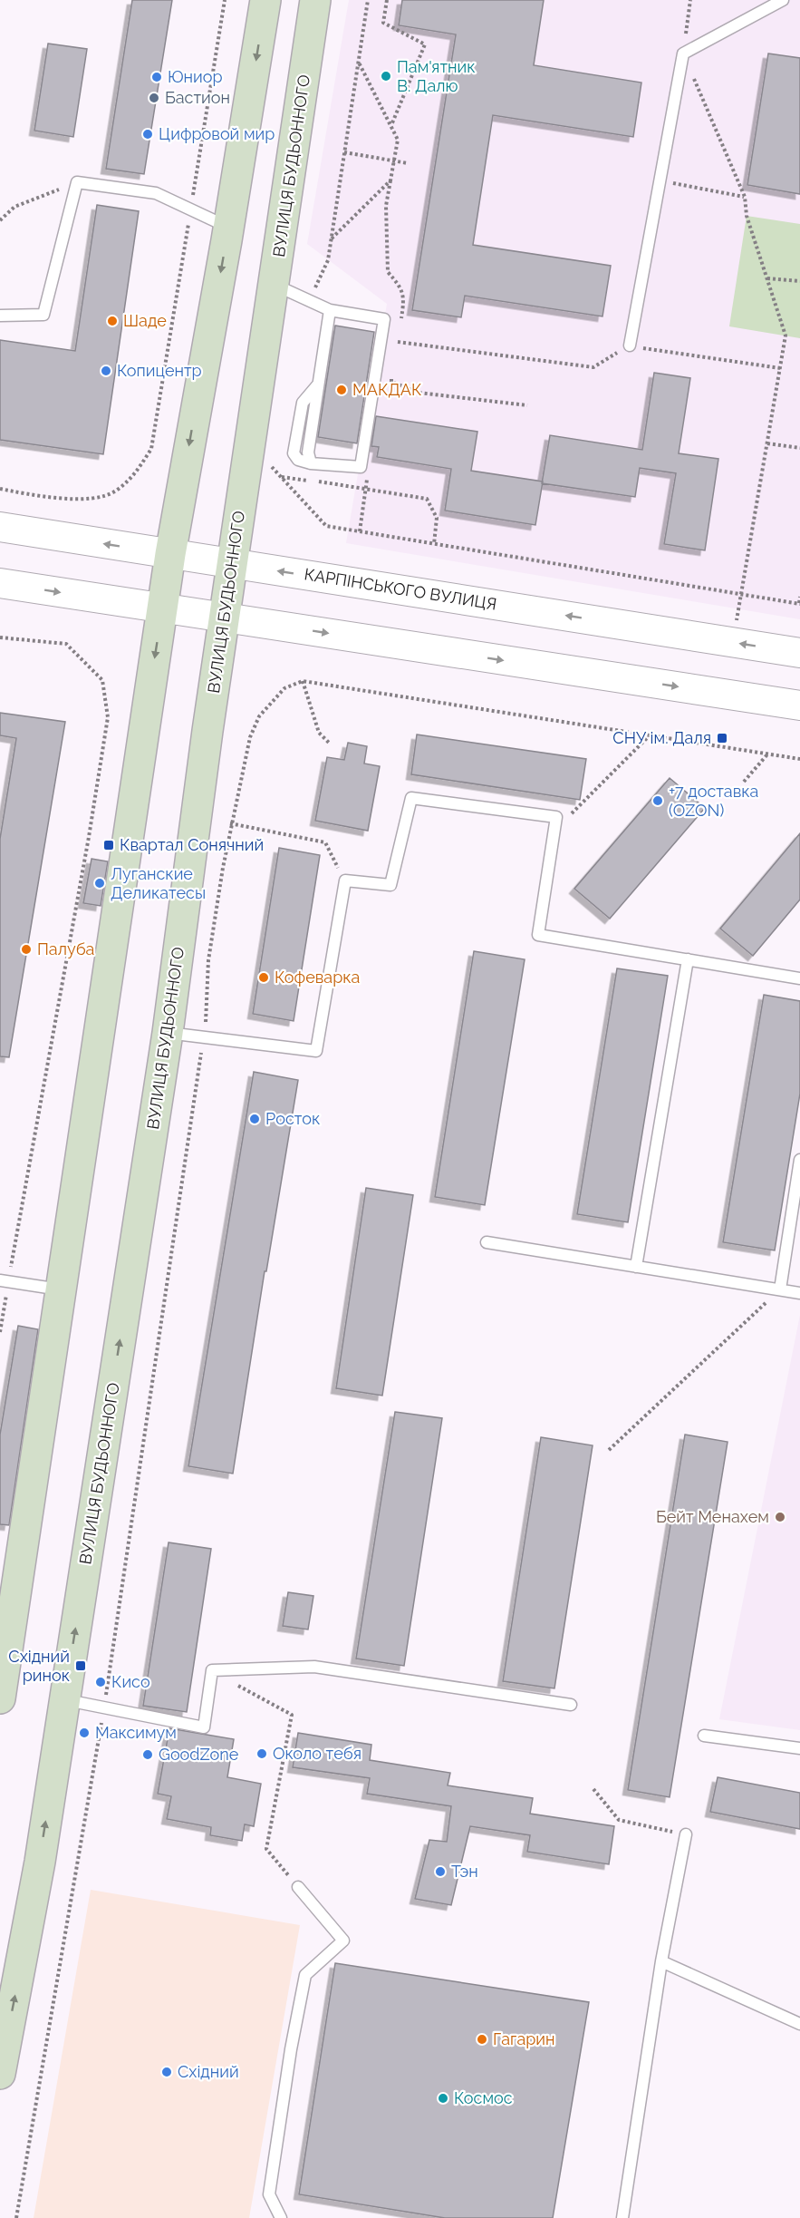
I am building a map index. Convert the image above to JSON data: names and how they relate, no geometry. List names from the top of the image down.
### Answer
{
  "streets": {
    "main road": ["ВУЛИЦЯ БУДЬОННОГО"],
    "street": ["КАРПІНСЬКОГО ВУЛИЦЯ"]
  },
  "crossings": [
    ["ВУЛИЦЯ БУДЬОННОГО", "КАРПІНСЬКОГО ВУЛИЦЯ"]
  ],
  "places": {
    "other": [
      "Пам'ятник В. Далю",
      "Юниор",
      "Бастион",
      "Цифровой мир",
      "Шаде",
      "Копицентр",
      "МАКДАК",
      "+7 доставка (OZON)",
      "Луганские Деликатесы",
      "Палуба",
      "Кофеварка",
      "Росток",
      "Бейт Менахем",
      "Кисо",
      "Максимум",
      "Около тебя",
      "GoodZone",
      "Тэн",
      "Гагарин",
      "Східний",
      "Космос"
    ],
    "transit": ["СНУ ім. Даля", "Квартал Сонячний", "Східний ринок"]
  }
}
